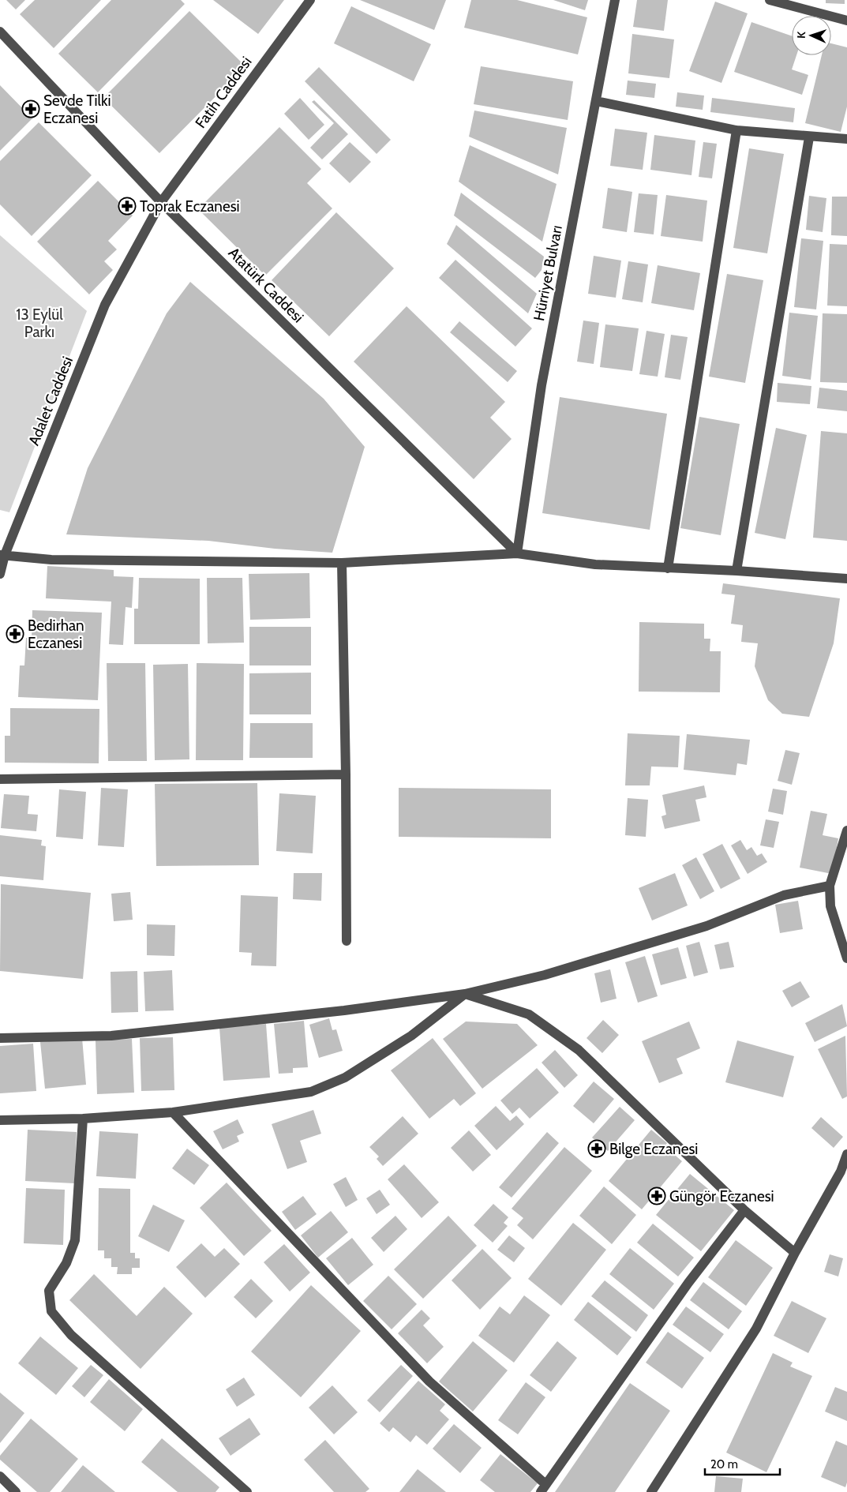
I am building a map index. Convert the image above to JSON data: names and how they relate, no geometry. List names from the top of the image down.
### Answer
{
  "streets": {
    "street": [
      "Fatih Caddesi",
      "Hürriyet Bulvarı",
      "Atatürk Caddesi",
      "Adalet Caddesi"
    ]
  },
  "crossings": [
    ["Fatih Caddesi", "Atatürk Caddesi"],
    ["Fatih Caddesi", "Adalet Caddesi"],
    ["Hürriyet Bulvarı", "Atatürk Caddesi"],
    ["Atatürk Caddesi", "Adalet Caddesi"]
  ],
  "parks": ["13 Eylül Parkı"],
  "places": {
    "pharmacy": [
      "Sevde Tilki Eczanesi",
      "Toprak Eczanesi",
      "Bedirhan Eczanesi",
      "Bilge Eczanesi",
      "Güngör Eczanesi"
    ]
  },
  "scale_bar": "20 m",
  "north": "left"
}
